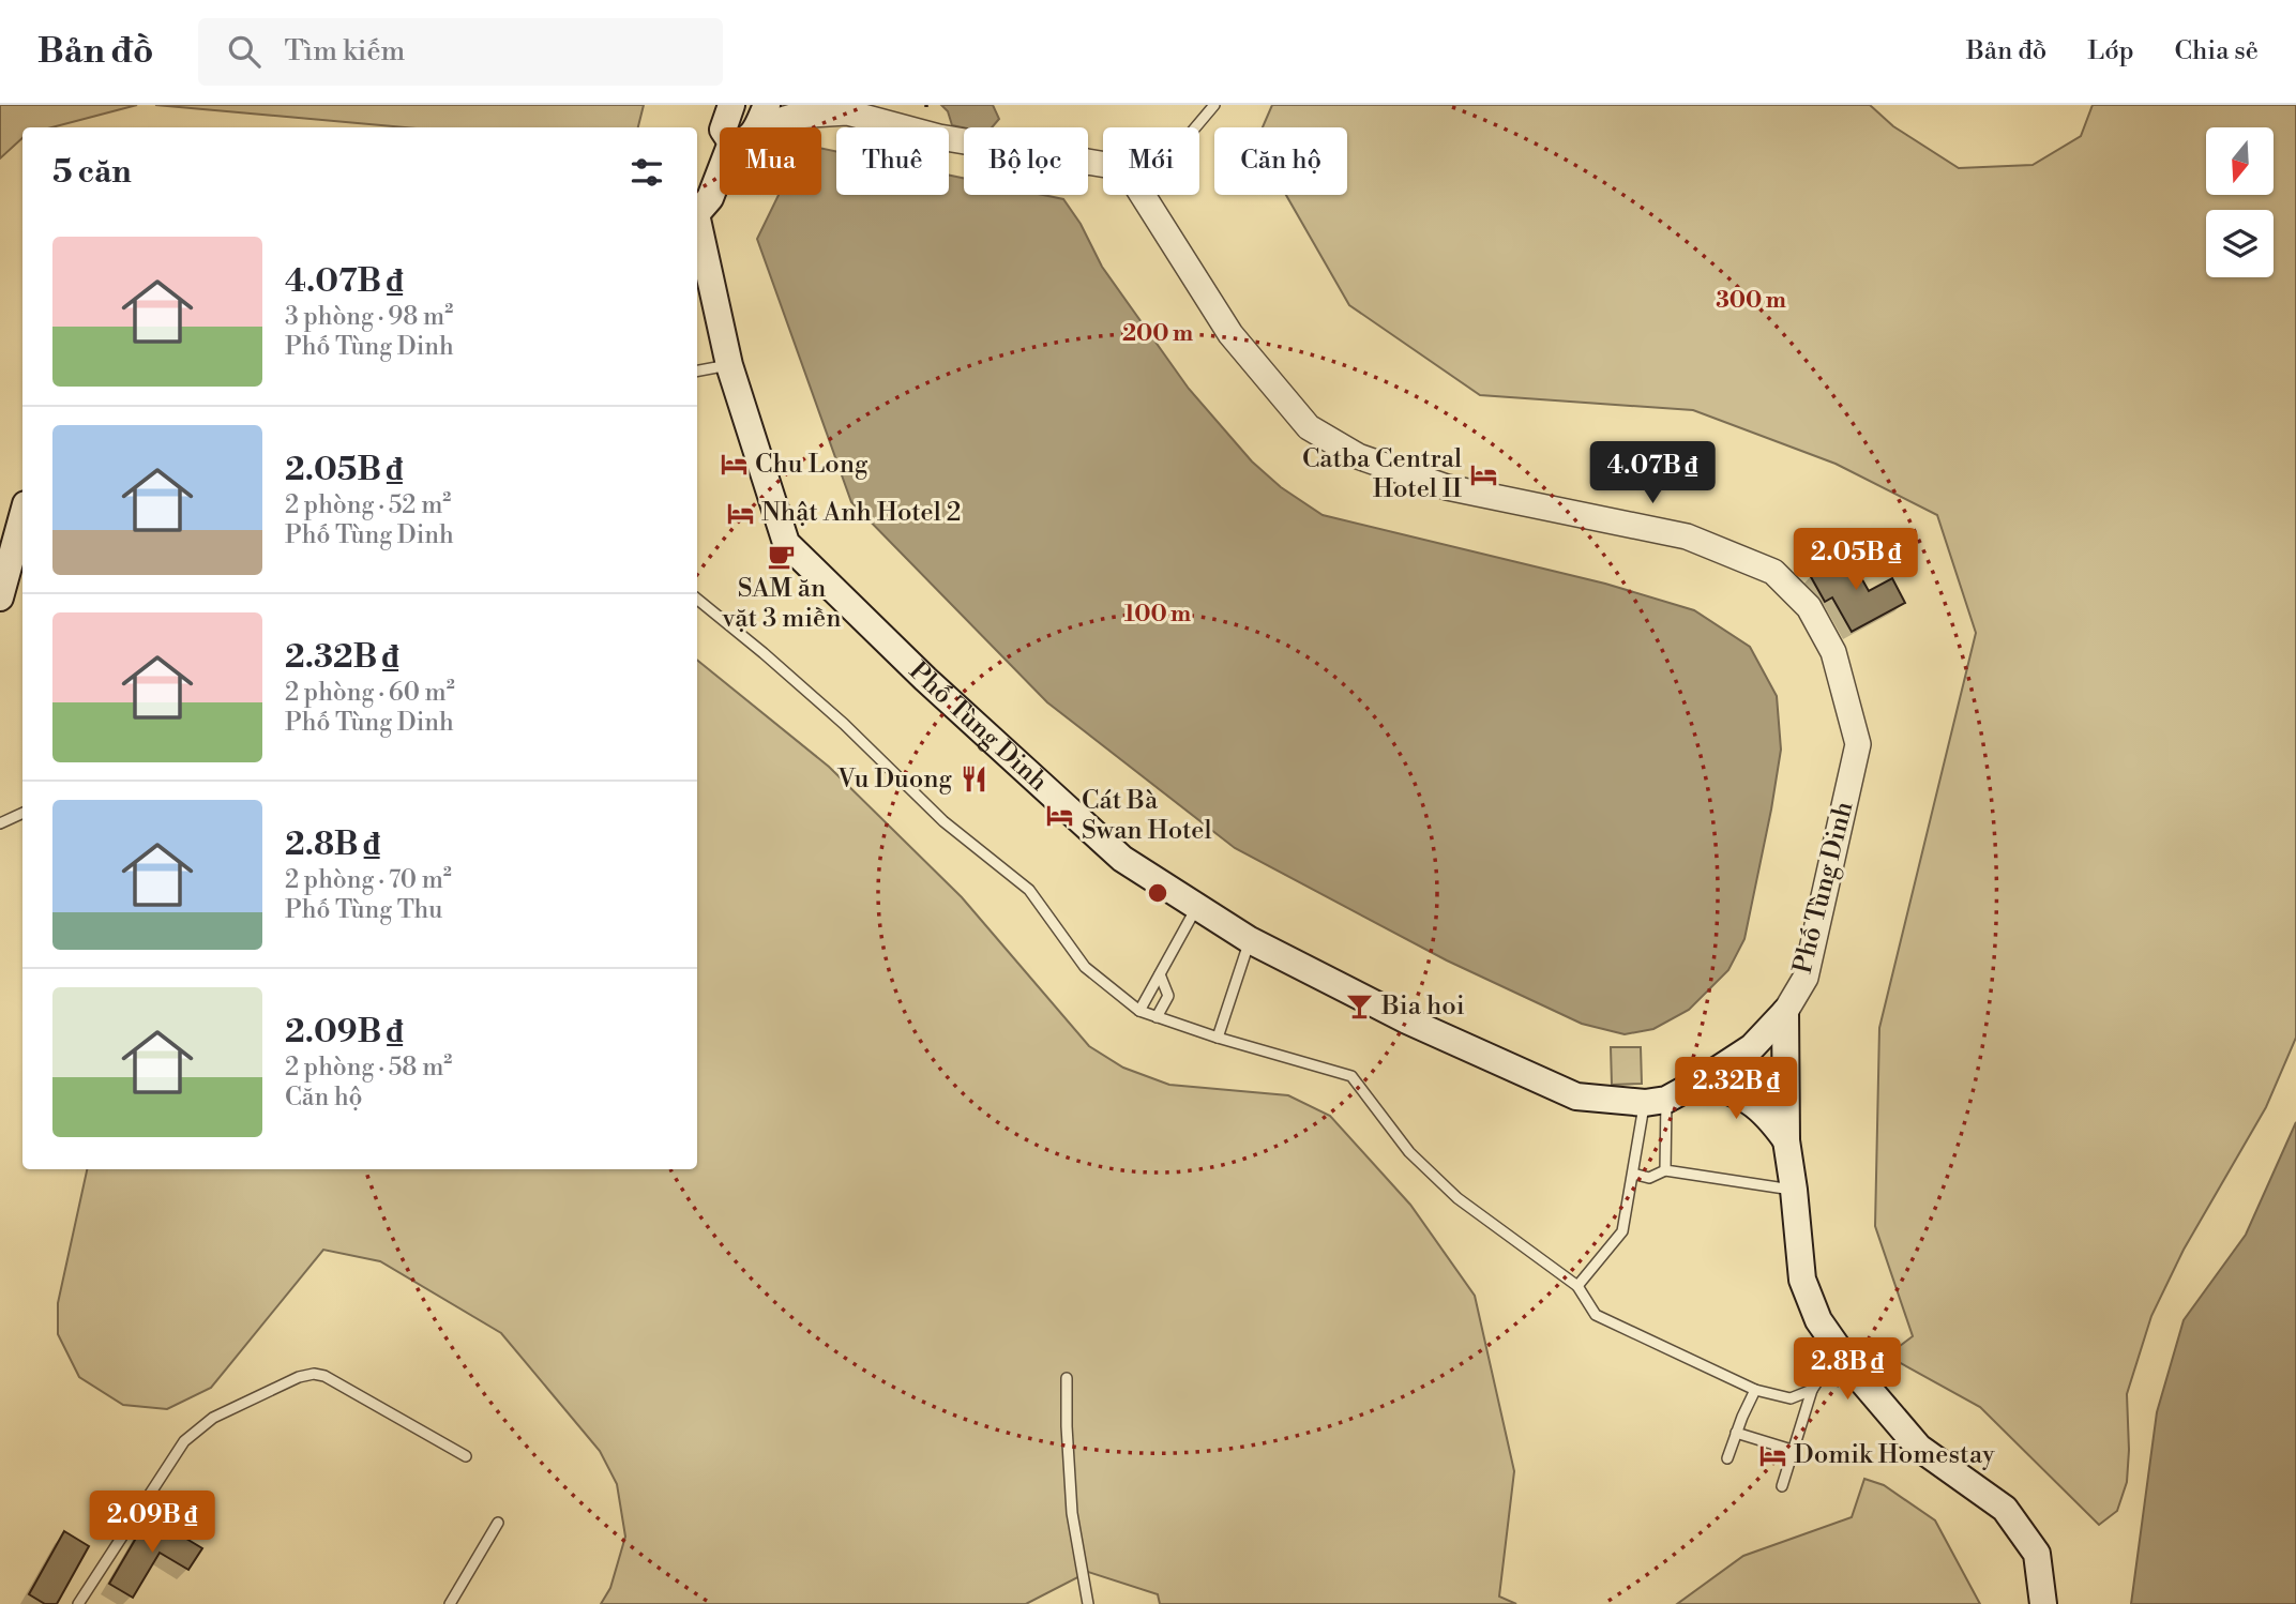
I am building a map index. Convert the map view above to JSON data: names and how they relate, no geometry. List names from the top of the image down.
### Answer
{
  "streets": {
    "main road": ["Phố Tùng Dinh"]
  },
  "places": {
    "hotel": [
      "Chu Long",
      "Catba Central Hotel II",
      "Nhật Anh Hotel 2",
      "Cát Bà Swan Hotel",
      "Domik Homestay"
    ],
    "cafe": ["SAM ăn vặt 3 miền"],
    "restaurant": ["Vu Duong"],
    "bar": ["Bia hoi"]
  },
  "north": "bottom",
  "page": {
    "header": "Bản đồ",
    "search": "Tìm kiếm",
    "nav": ["Bản đồ", "Lớp", "Chia sẻ"],
    "chip": [
      "Mua",
      "Thuê",
      "Bộ lọc",
      "Mới",
      "Căn hộ"
    ],
    "heading": "5 căn",
    "list": [
      {
        "name": "4.07B ₫",
        "note": "3 phòng · 98 m² · Phố Tùng Dinh"
      },
      {
        "name": "2.05B ₫",
        "note": "2 phòng · 52 m² · Phố Tùng Dinh"
      },
      {
        "name": "2.32B ₫",
        "note": "2 phòng · 60 m² · Phố Tùng Dinh"
      },
      {
        "name": "2.8B ₫",
        "note": "2 phòng · 70 m² · Phố Tùng Thu"
      },
      {
        "name": "2.09B ₫",
        "note": "2 phòng · 58 m² · Căn hộ"
      }
    ],
    "price": [
      "4.07B ₫",
      "2.05B ₫",
      "2.32B ₫",
      "2.8B ₫",
      "2.09B ₫"
    ]
  },
  "rings": ["300 m", "200 m", "100 m"]
}
